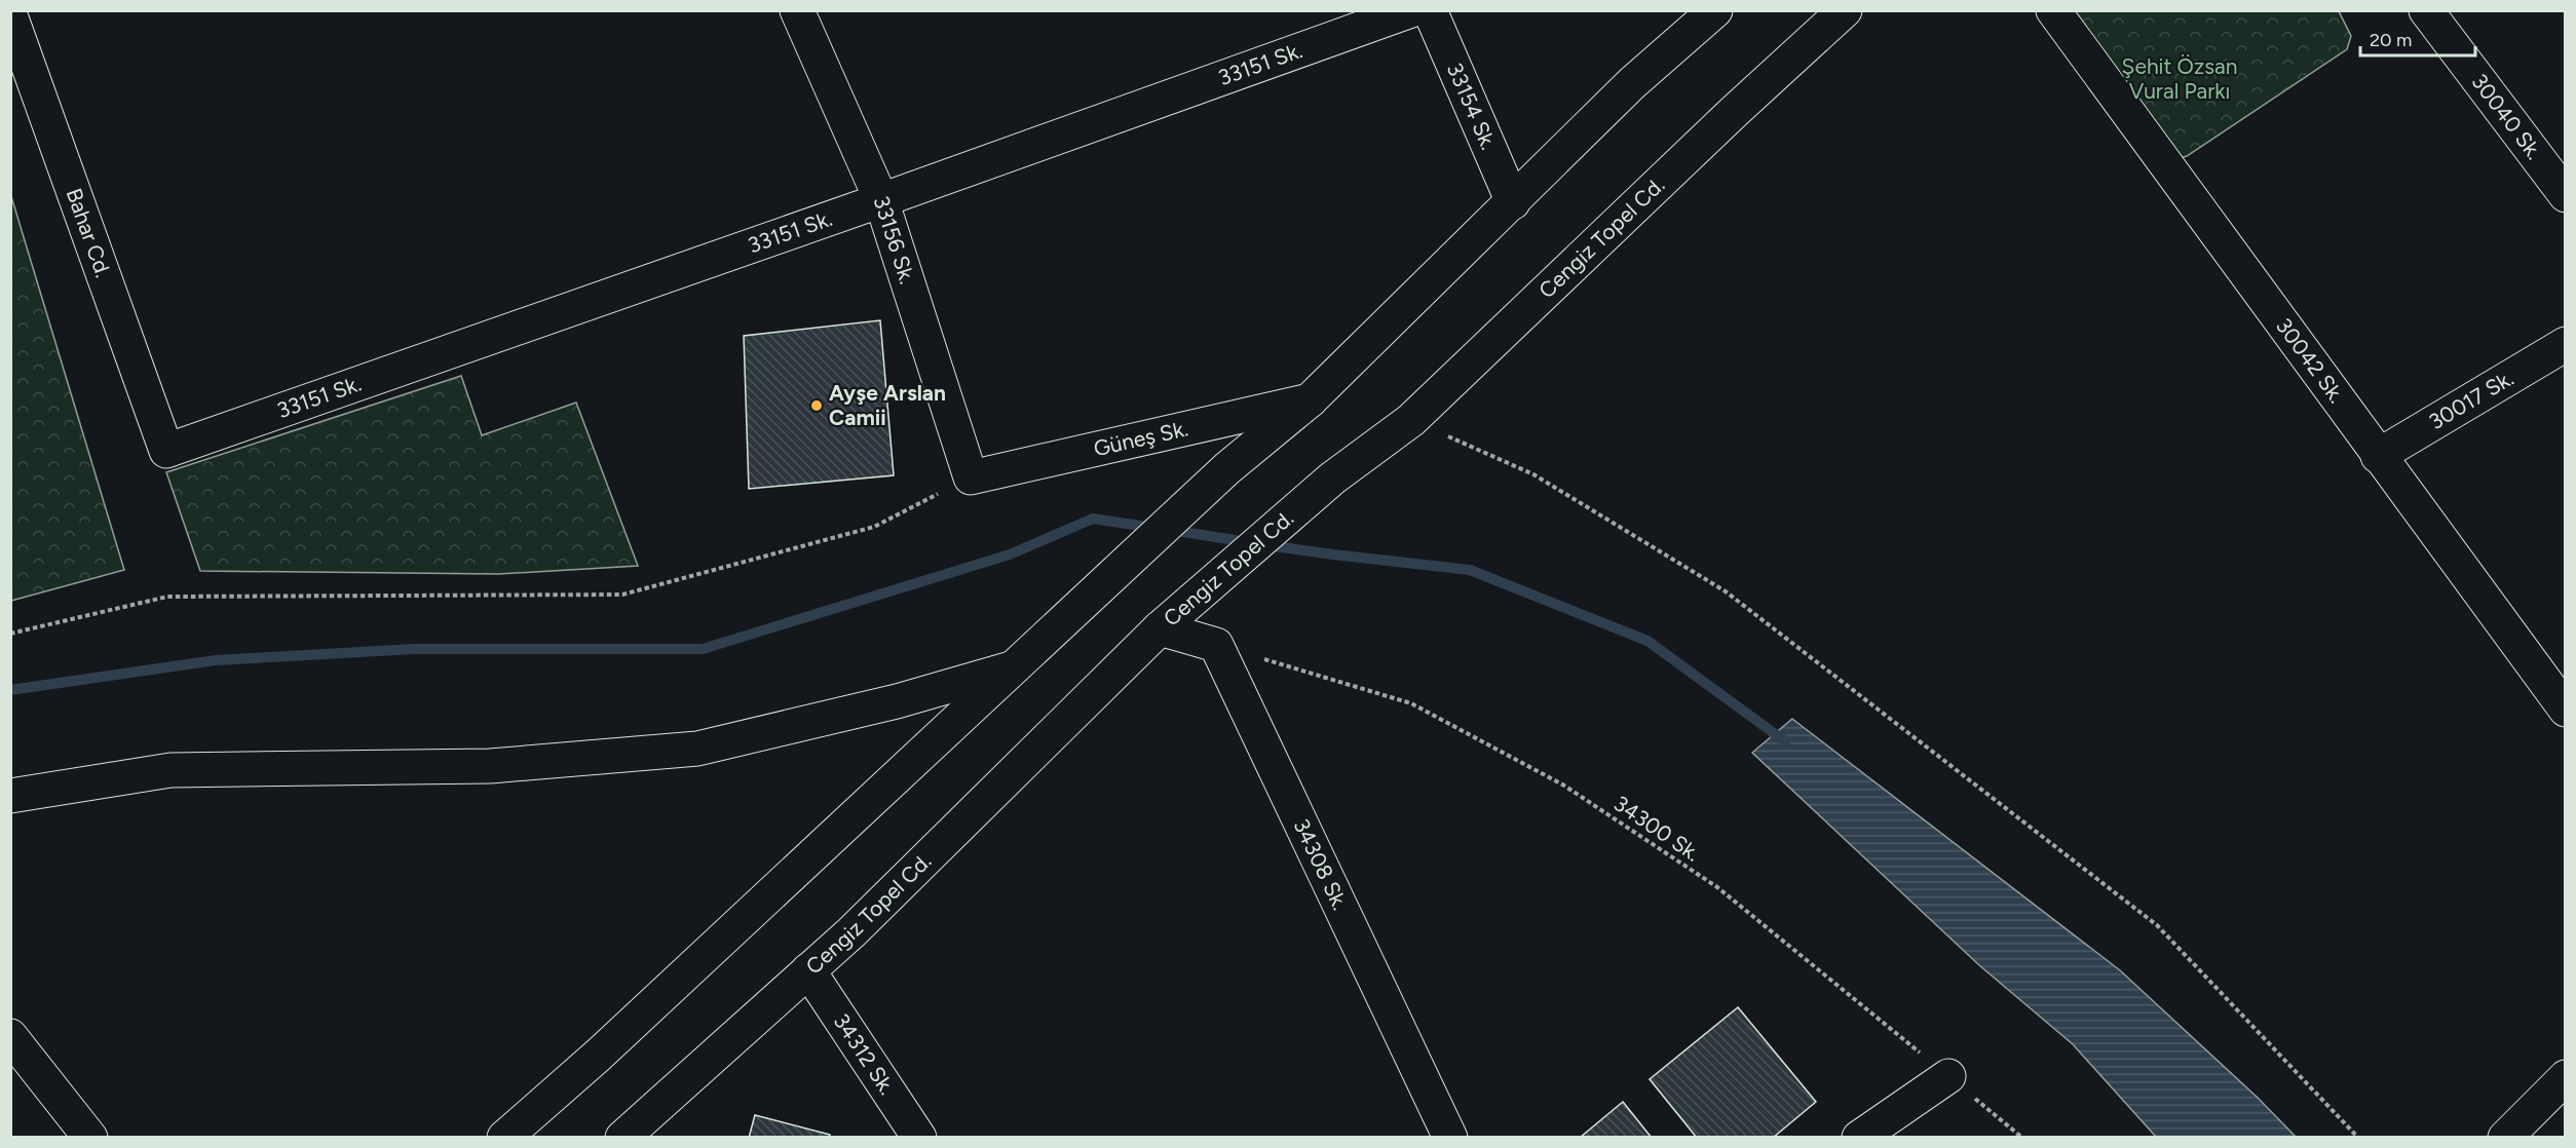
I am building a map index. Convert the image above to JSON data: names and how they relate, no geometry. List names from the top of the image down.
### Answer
{
  "streets": {
    "street": [
      "33151 Sk.",
      "33154 Sk.",
      "30040 Sk.",
      "Bahar Cd.",
      "Cengiz Topel Cd.",
      "33156 Sk.",
      "30042 Sk.",
      "30017 Sk.",
      "Güneş Sk.",
      "34308 Sk.",
      "34312 Sk."
    ],
    "path": ["34300 Sk."]
  },
  "crossings": [
    ["33151 Sk.", "Bahar Cd."],
    ["33151 Sk.", "33156 Sk."],
    ["Cengiz Topel Cd.", "34312 Sk."],
    ["33156 Sk.", "Güneş Sk."],
    ["30042 Sk.", "30017 Sk."],
    ["34300 Sk.", "34308 Sk."]
  ],
  "parks": ["Şehit Özsan Vural Parkı"],
  "places": ["Ayşe Arslan Camii"],
  "scale_bar": "20 m"
}
